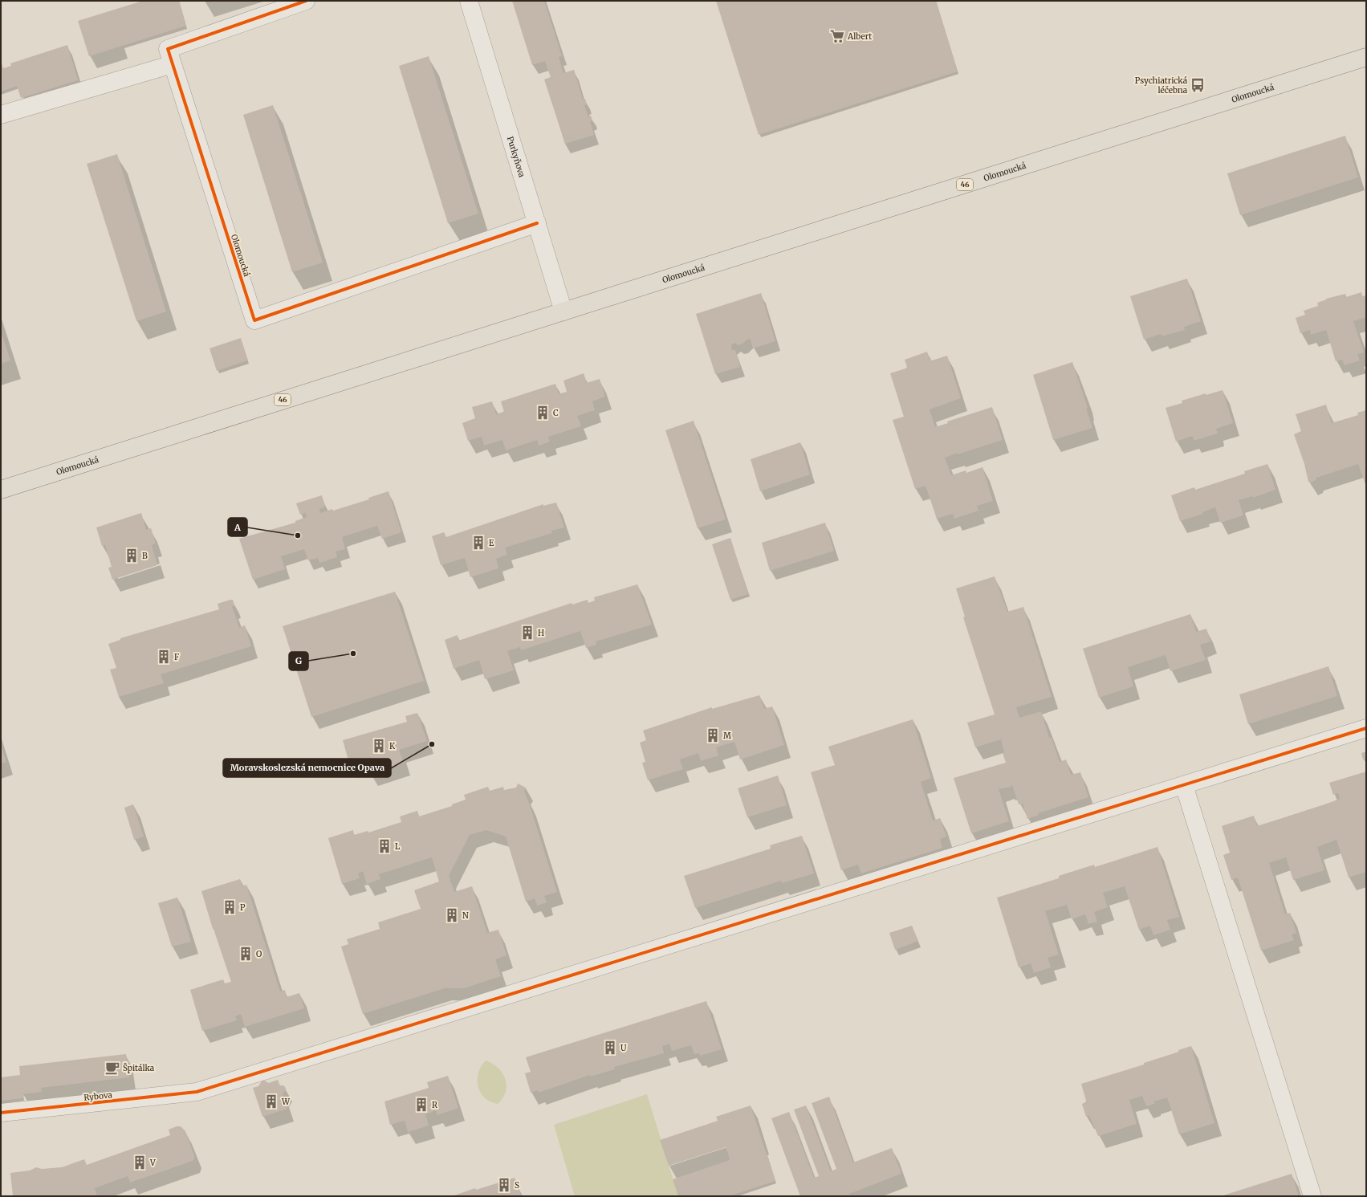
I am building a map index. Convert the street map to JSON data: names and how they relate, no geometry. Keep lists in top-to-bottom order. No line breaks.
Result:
{"streets":{"main road":["Olomoucká","46"],"street":["Purkyňova","Rybova"]},"crossings":[["Olomoucká","Purkyňova"]],"places":{"supermarket":["Albert"],"bus stop":["Psychiatrická léčebna"],"building":["C","E","B","H","F","M","K","L","P","N","O","U","W","R","V","S"],"other":["A","G","Moravskoslezská nemocnice Opava"],"cafe":["Špitálka"]}}
